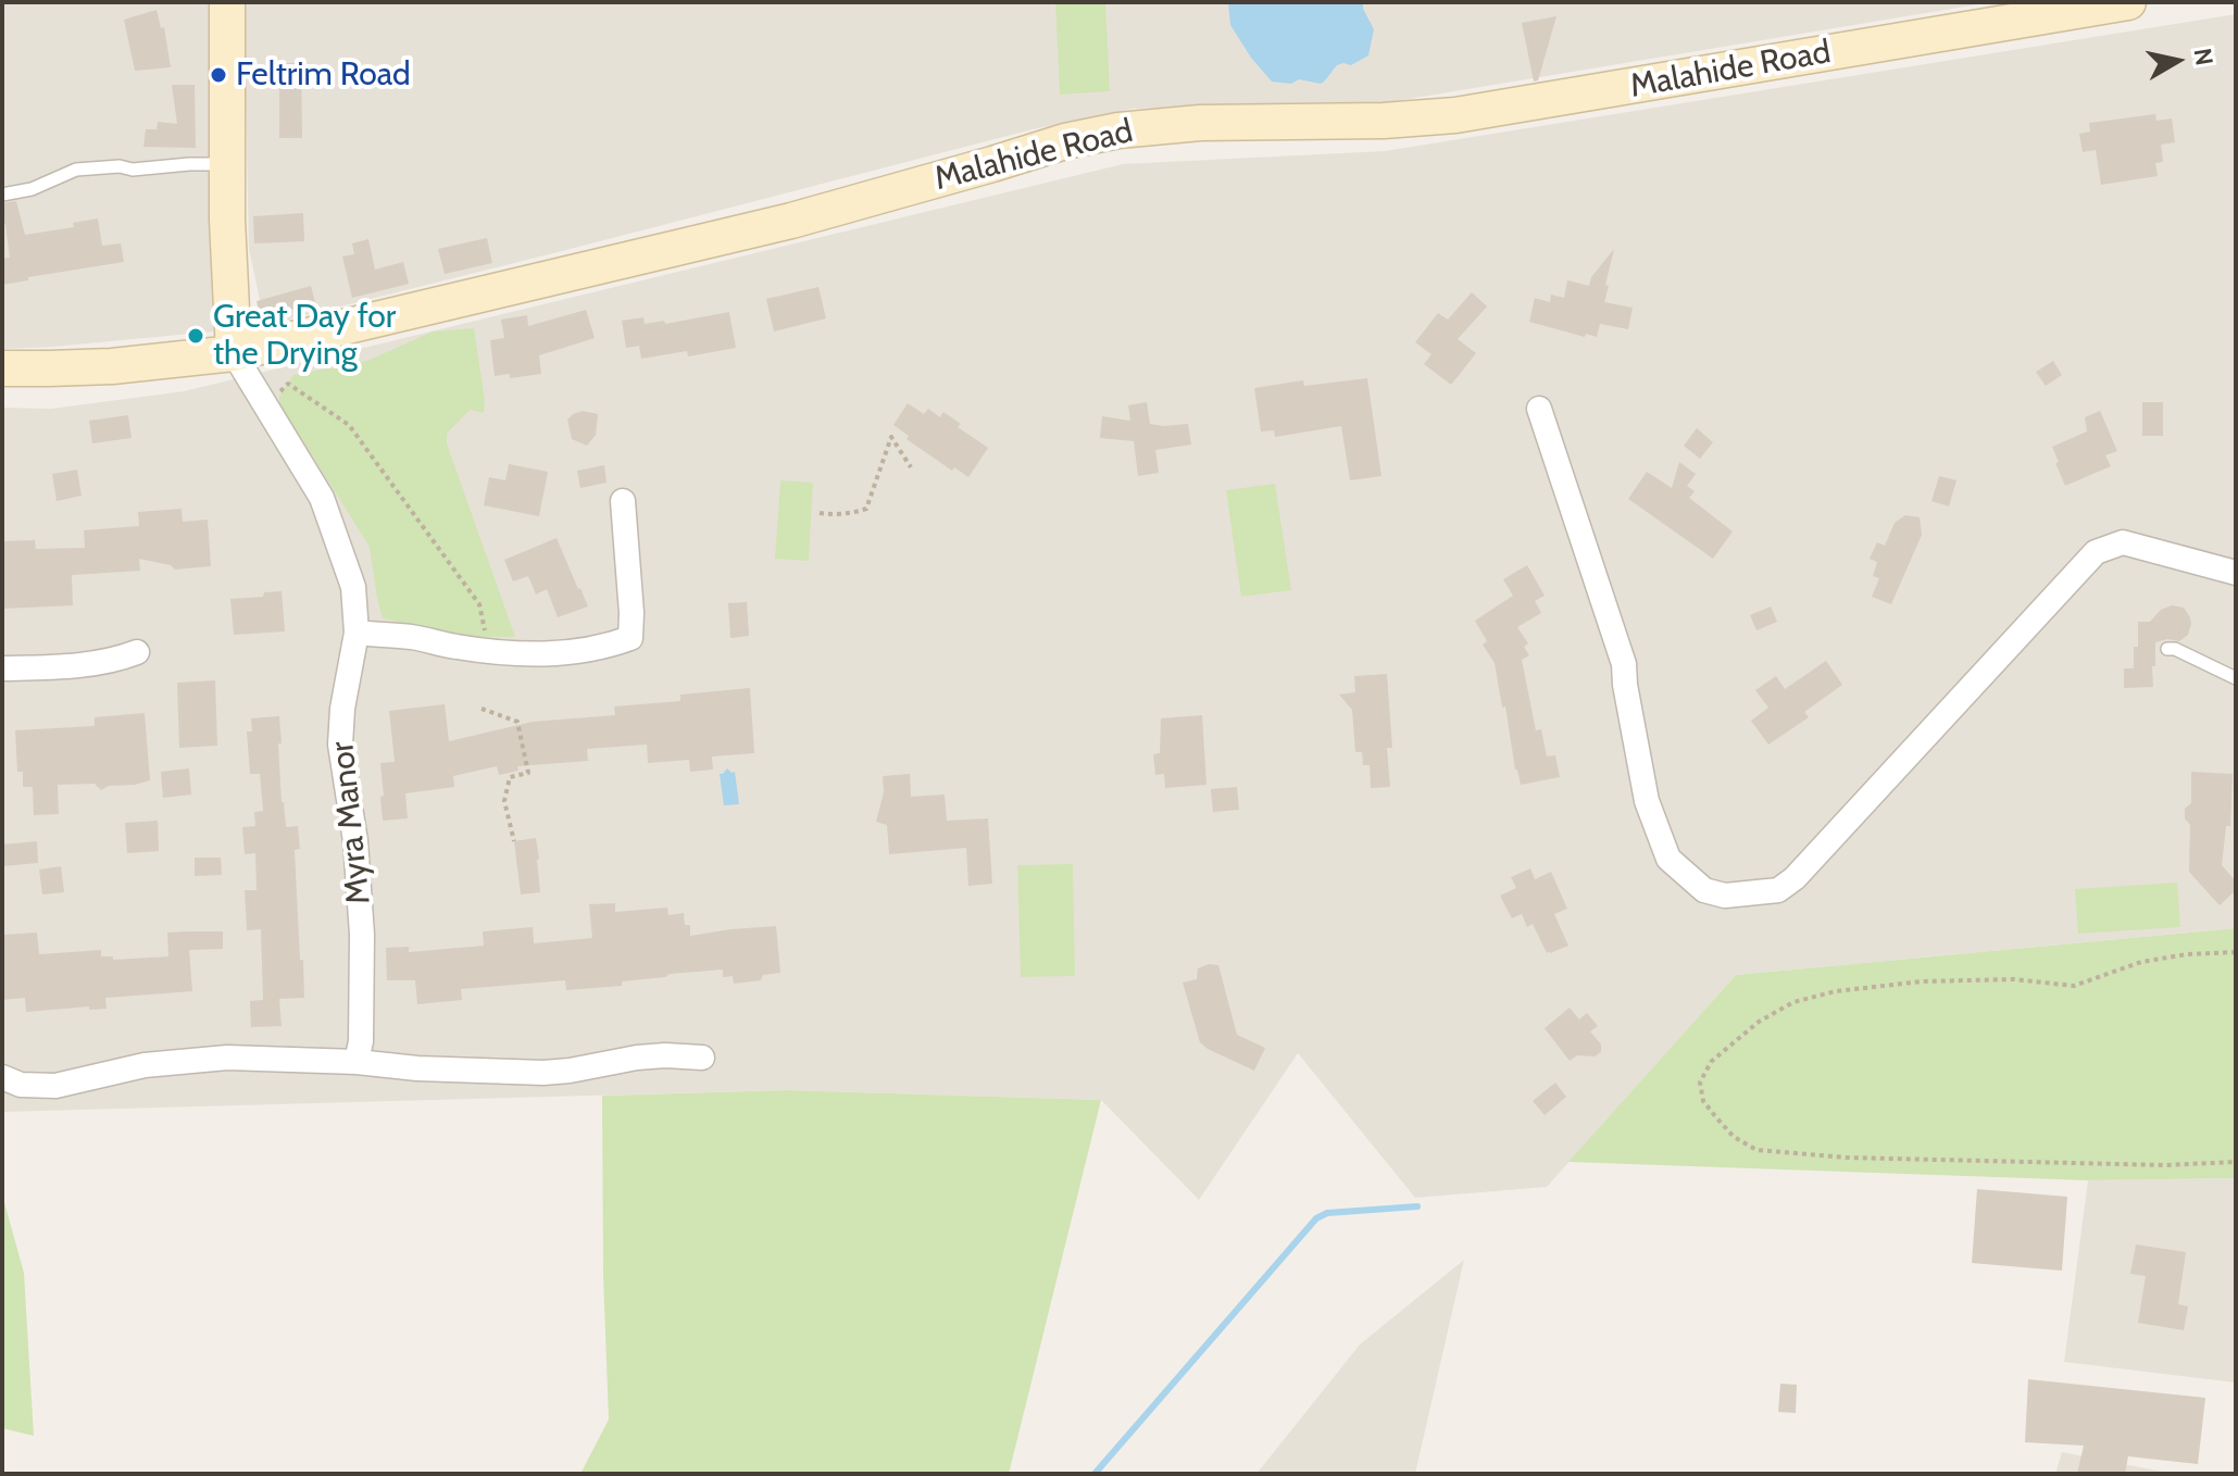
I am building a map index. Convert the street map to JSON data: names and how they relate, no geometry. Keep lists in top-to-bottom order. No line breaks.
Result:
{"streets":{"main road":["Malahide Road"],"street":["Myra Manor"]},"crossings":[["Malahide Road","Myra Manor"]],"places":["Feltrim Road","Great Day for the Drying"],"north":"right"}
